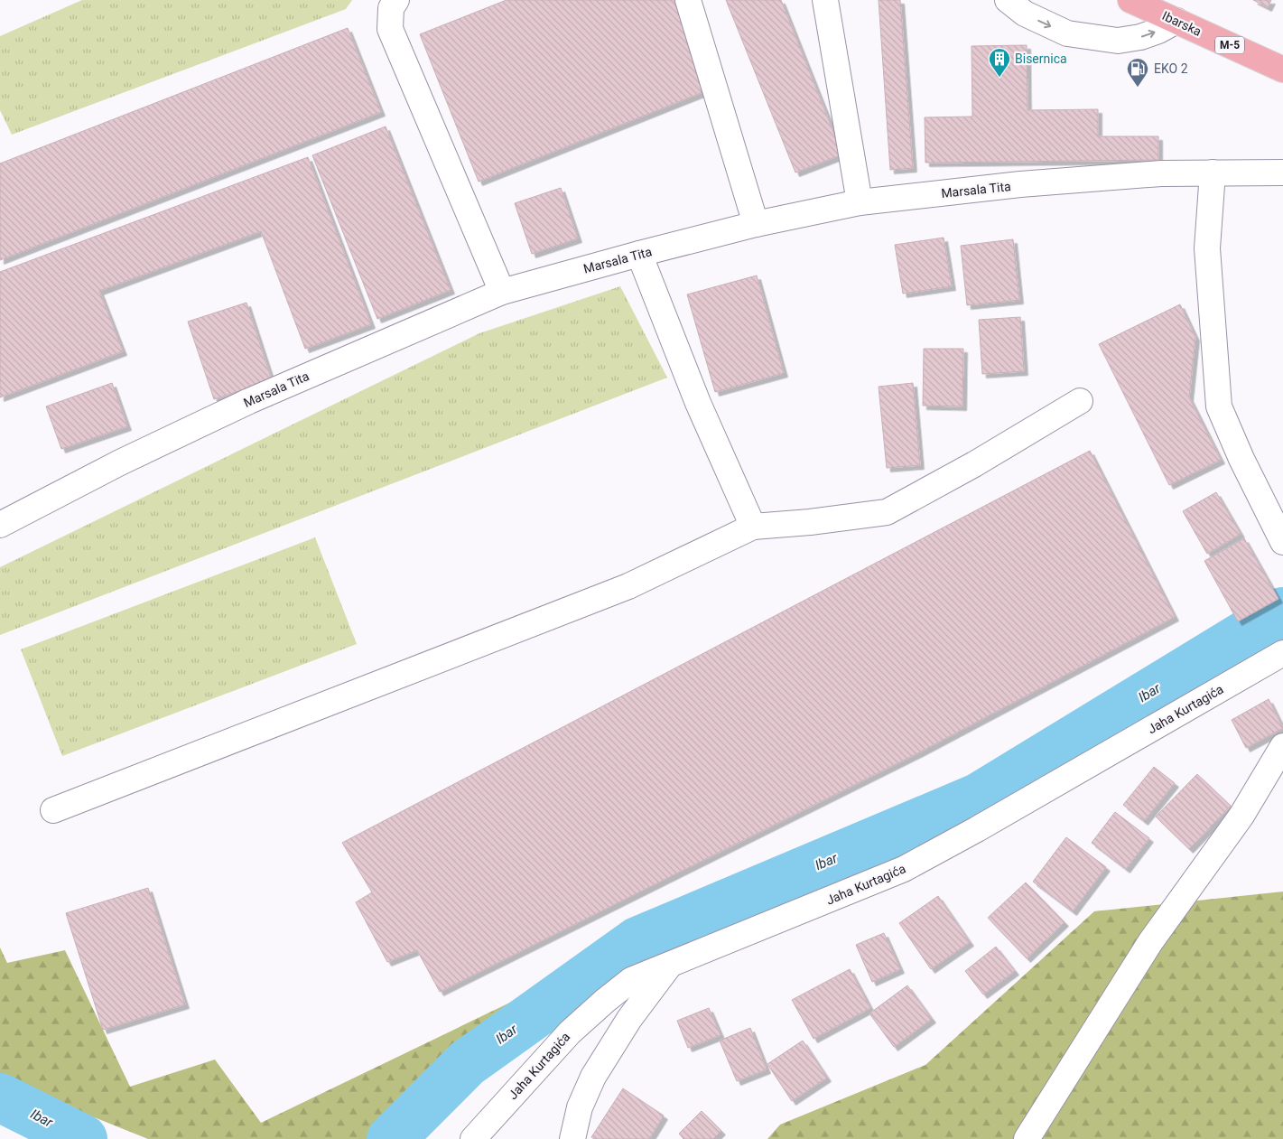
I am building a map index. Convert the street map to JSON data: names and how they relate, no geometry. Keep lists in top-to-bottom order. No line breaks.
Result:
{"streets":{"main road":["Ibarska","M-5"],"street":["Marsala Tita","Jaha Kurtagića"]},"water":["Ibar"],"places":{"building":["Bisernica"],"fuel station":["EKO 2"]}}
